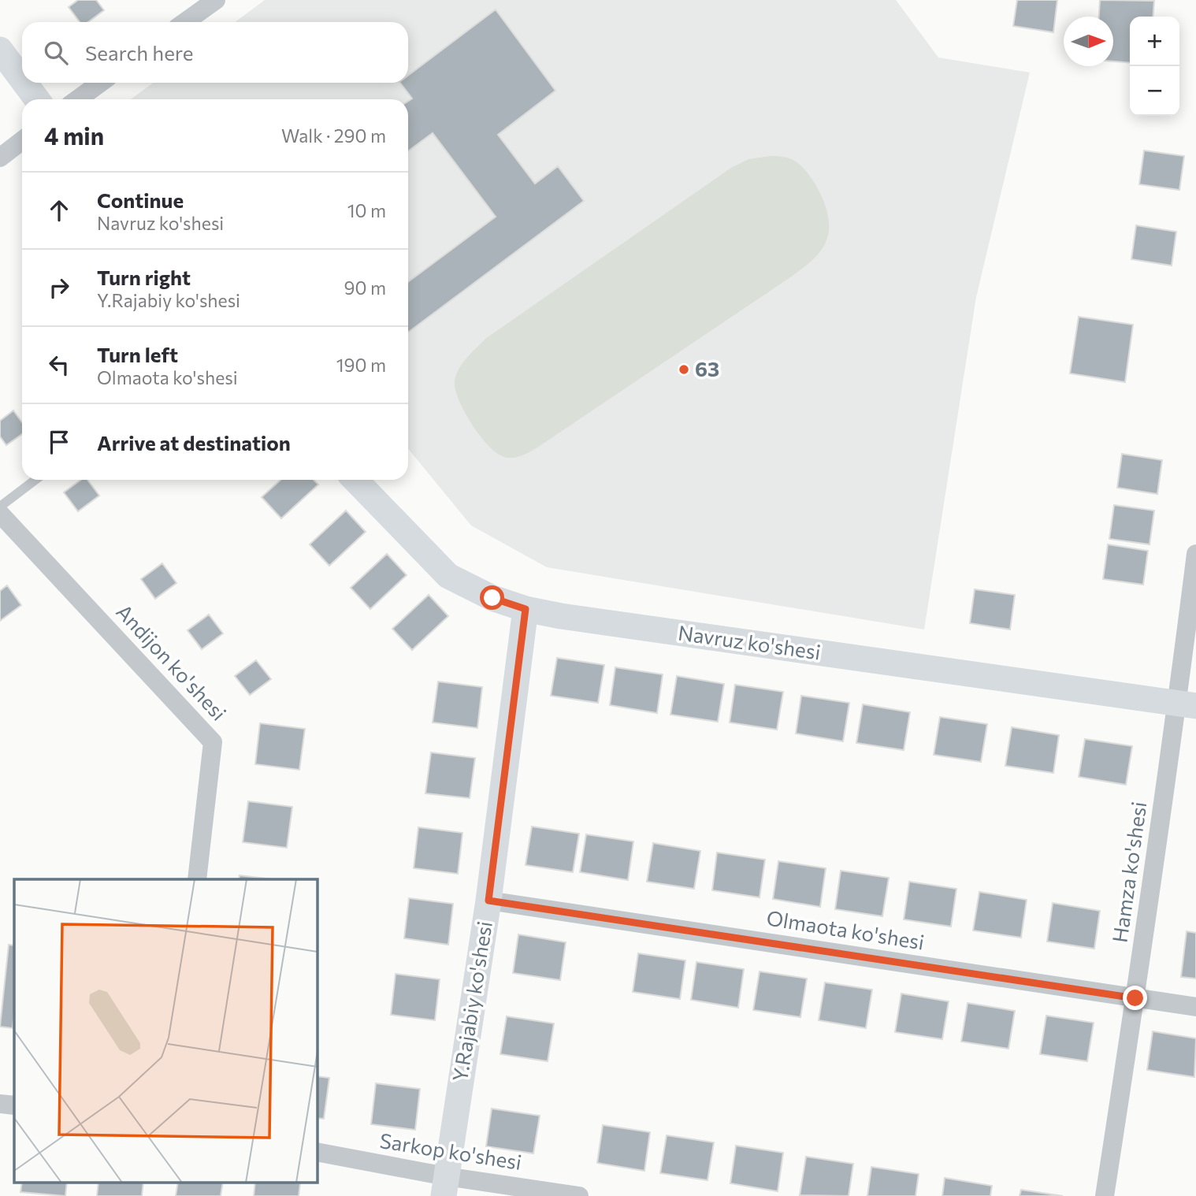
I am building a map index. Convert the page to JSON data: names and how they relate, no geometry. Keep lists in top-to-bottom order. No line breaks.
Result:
{"streets":{"street":["Navruz ko'shesi","Andijon ko'shesi","Hamza ko'shesi","Olmaota ko'shesi","Y.Rajabiy ko'shesi","Sarkop ko'shesi"]},"crossings":[["Navruz ko'shesi","Hamza ko'shesi"],["Navruz ko'shesi","Y.Rajabiy ko'shesi"],["Hamza ko'shesi","Olmaota ko'shesi"],["Olmaota ko'shesi","Y.Rajabiy ko'shesi"],["Y.Rajabiy ko'shesi","Sarkop ko'shesi"]],"places":["63"],"north":"right","page":{"map_buttons":["+","−"],"search":"Search here","heading":["4 min","Walk · 290 m"],"list":[["Continue","Navruz ko'shesi","10 m"],["Turn right","Y.Rajabiy ko'shesi","90 m"],["Turn left","Olmaota ko'shesi","190 m"],"Arrive at destination"]}}
